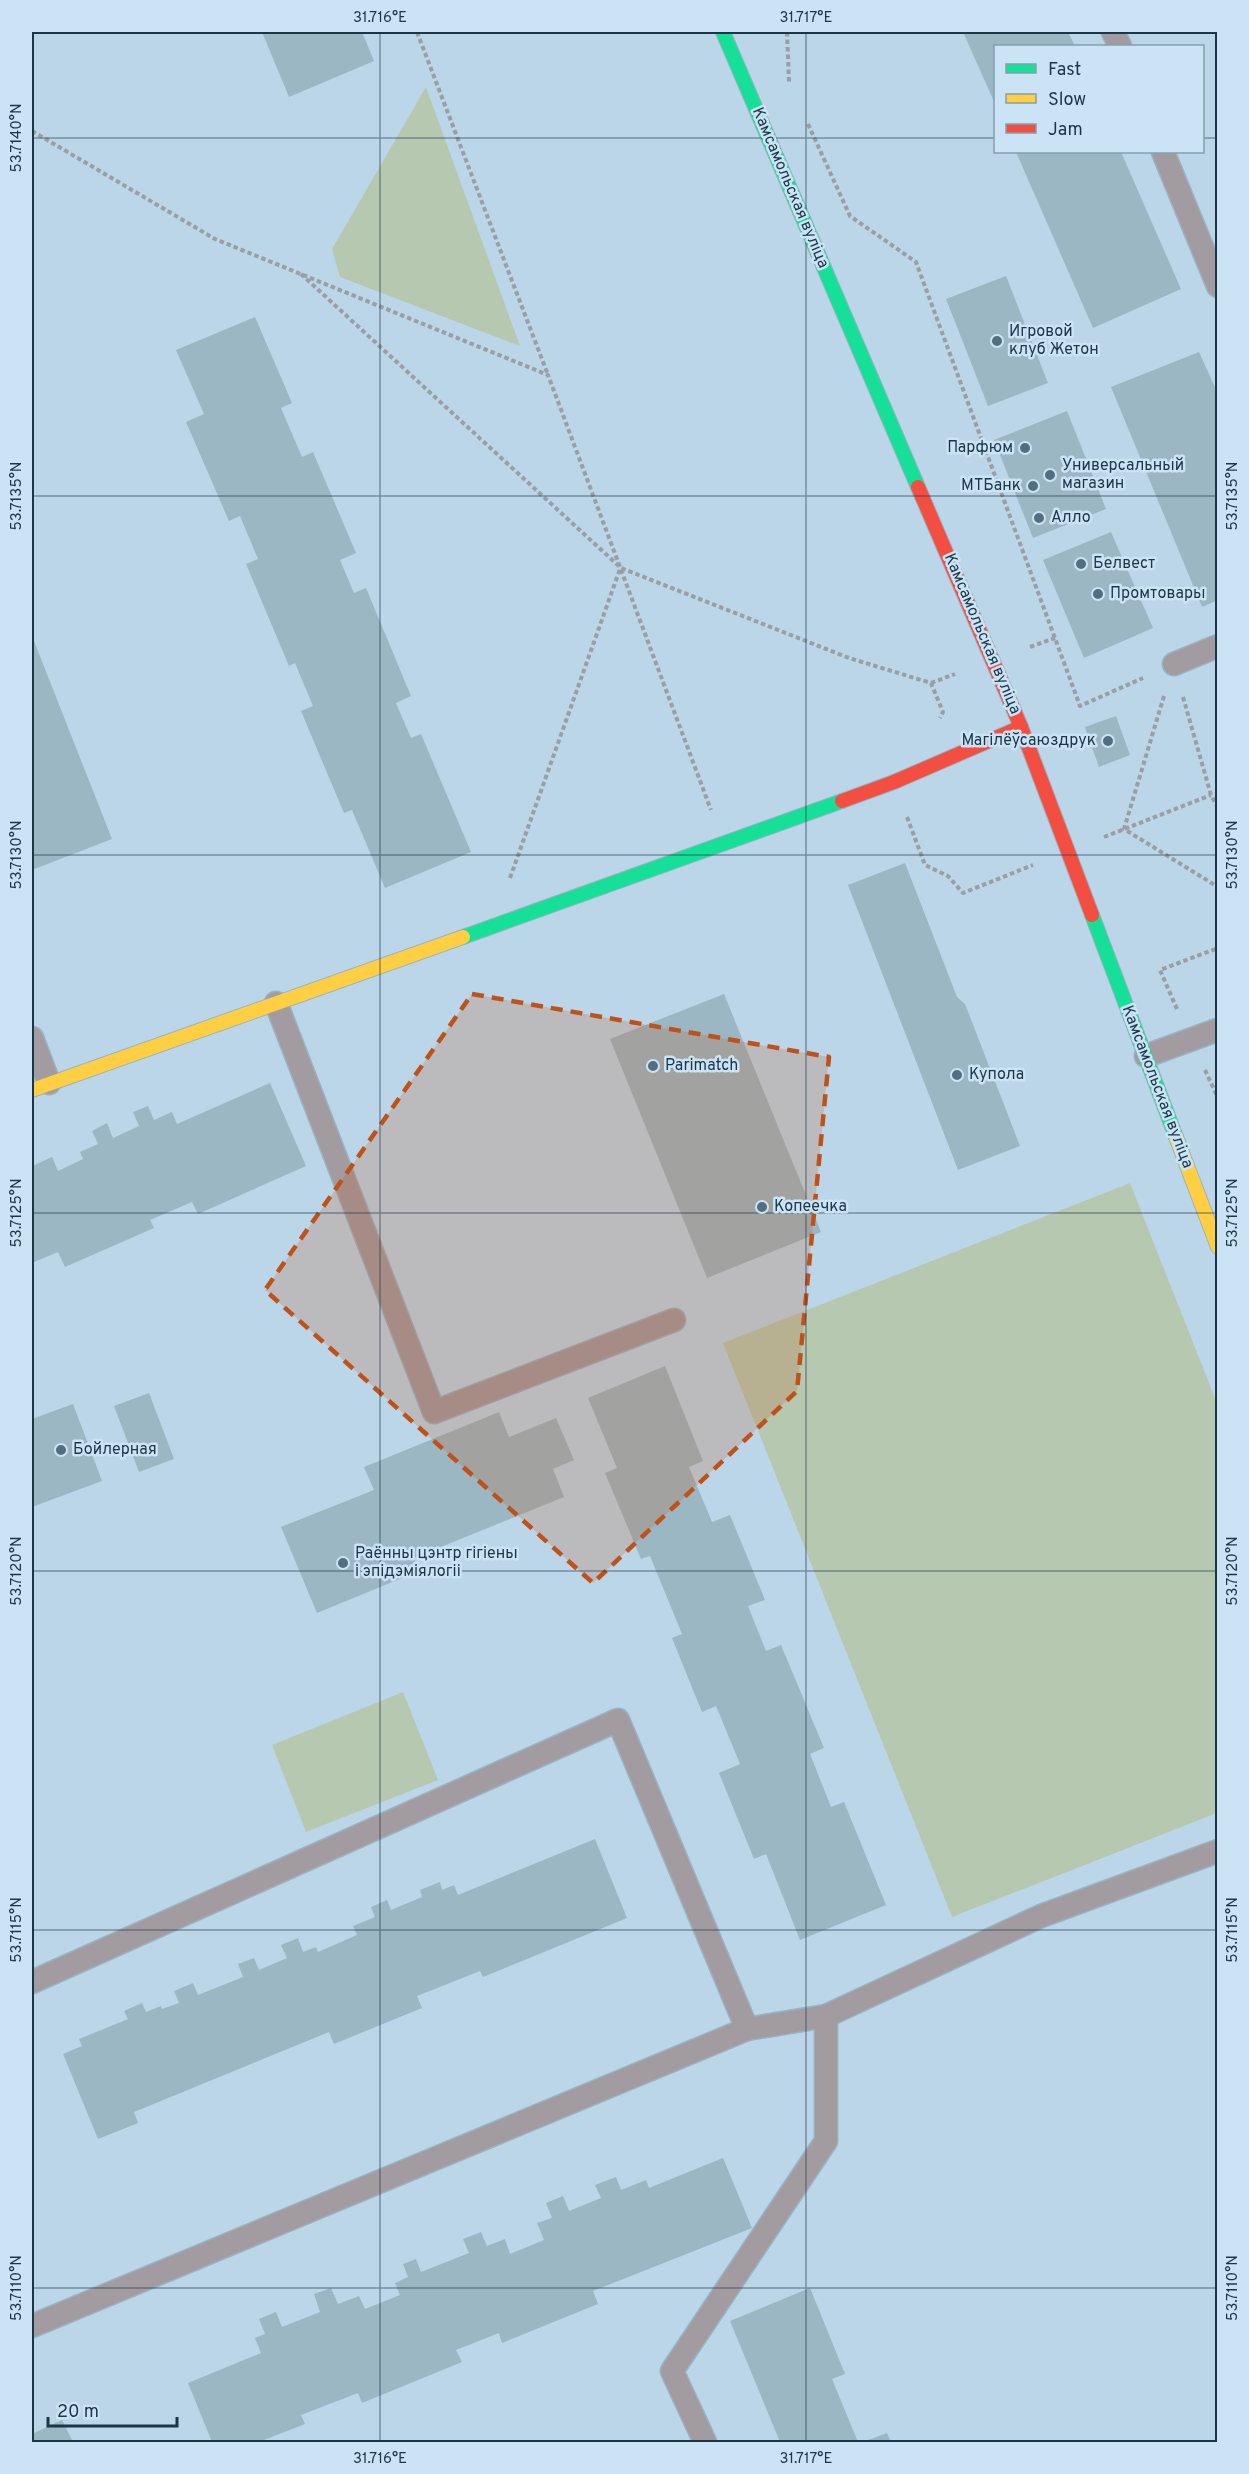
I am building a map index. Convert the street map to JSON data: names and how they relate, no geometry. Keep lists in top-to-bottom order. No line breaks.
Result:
{"streets":{"main road":["Камсамольская вуліца"]},"places":["Игровой клуб Жетон","Парфюм","Универсальный магазин","МТБанк","Алло","Белвест","Промтовары","Магілёўсаюздрук","Parimatch","Купола","Копеечка","Бойлерная","Раённы цэнтр гігіены і эпідэміялогіі"],"legend":["Fast","Slow","Jam"],"scale_bar":"20 m","coordinates":["31.716°E","31.717°E","53.7140°N","53.7135°N","53.7130°N","53.7125°N","53.7120°N","53.7115°N","53.7110°N"]}
